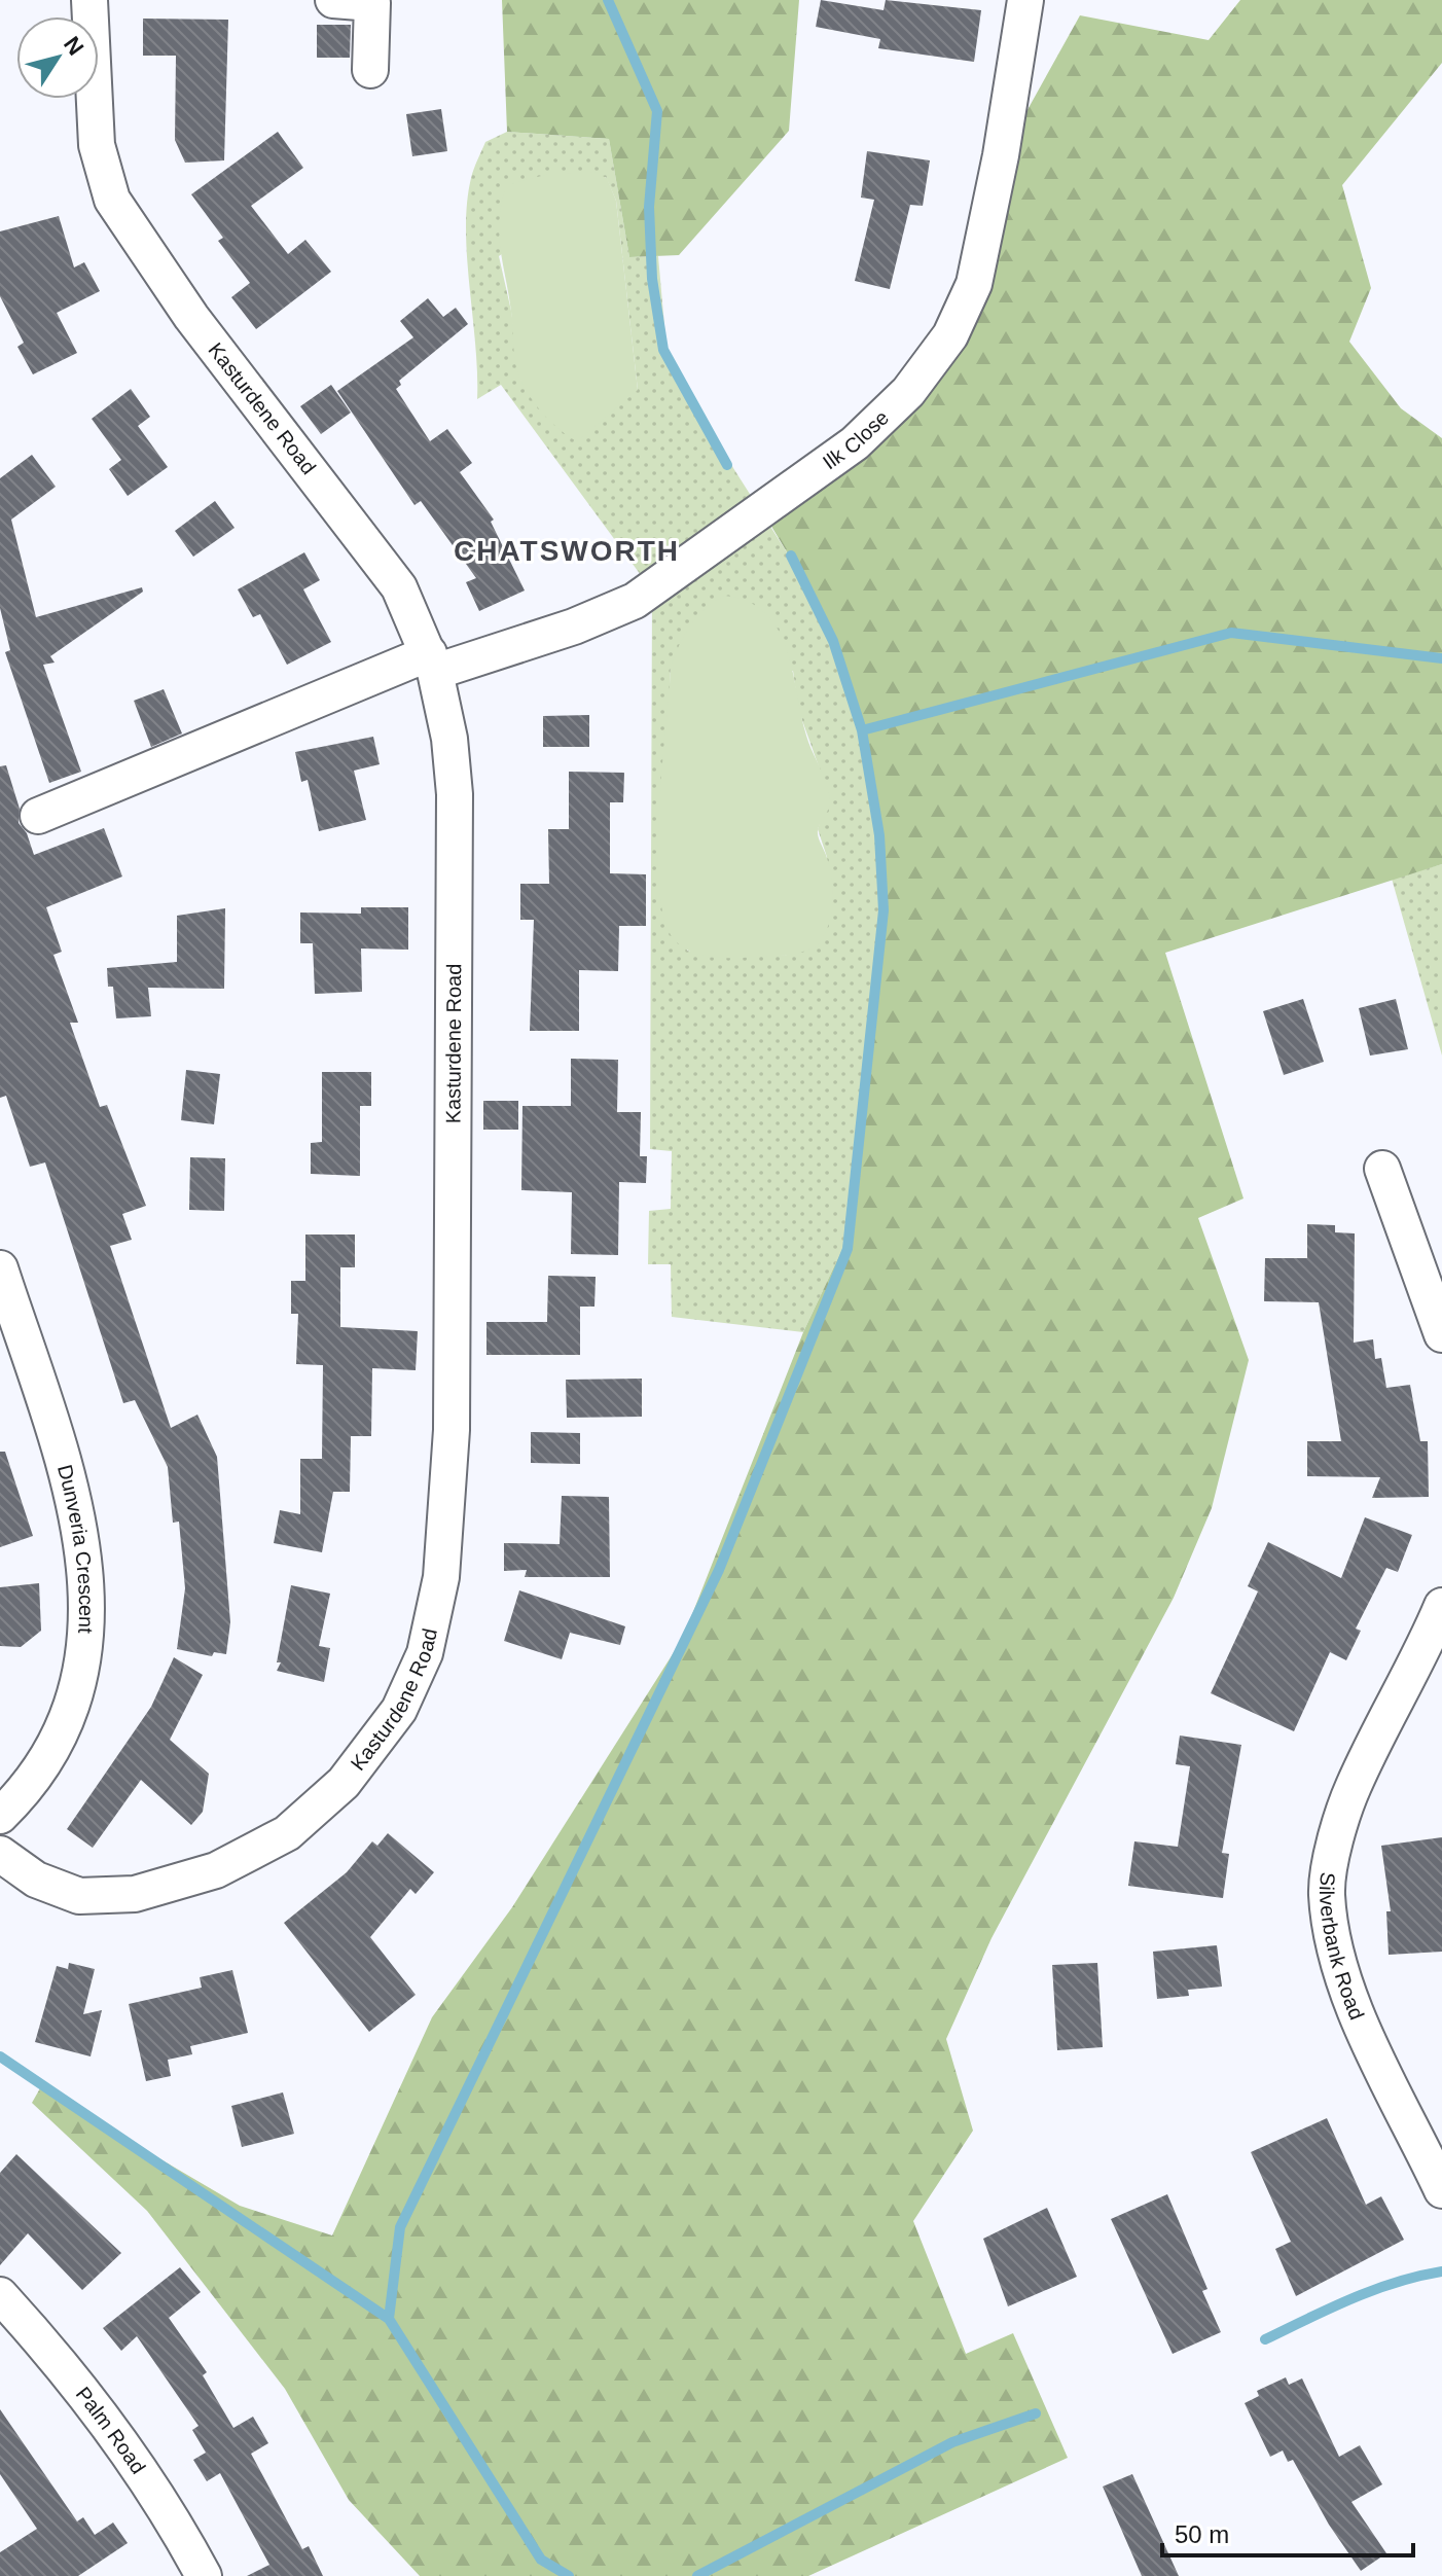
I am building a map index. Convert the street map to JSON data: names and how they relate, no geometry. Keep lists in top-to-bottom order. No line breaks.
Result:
{"streets":{"street":["Kasturdene Road","Ilk Close","Dunveria Crescent","Silverbank Road","Palm Road"]},"crossings":[["Kasturdene Road","Ilk Close"]],"districts":["CHATSWORTH"],"scale_bar":"50 m","north":"top right"}
